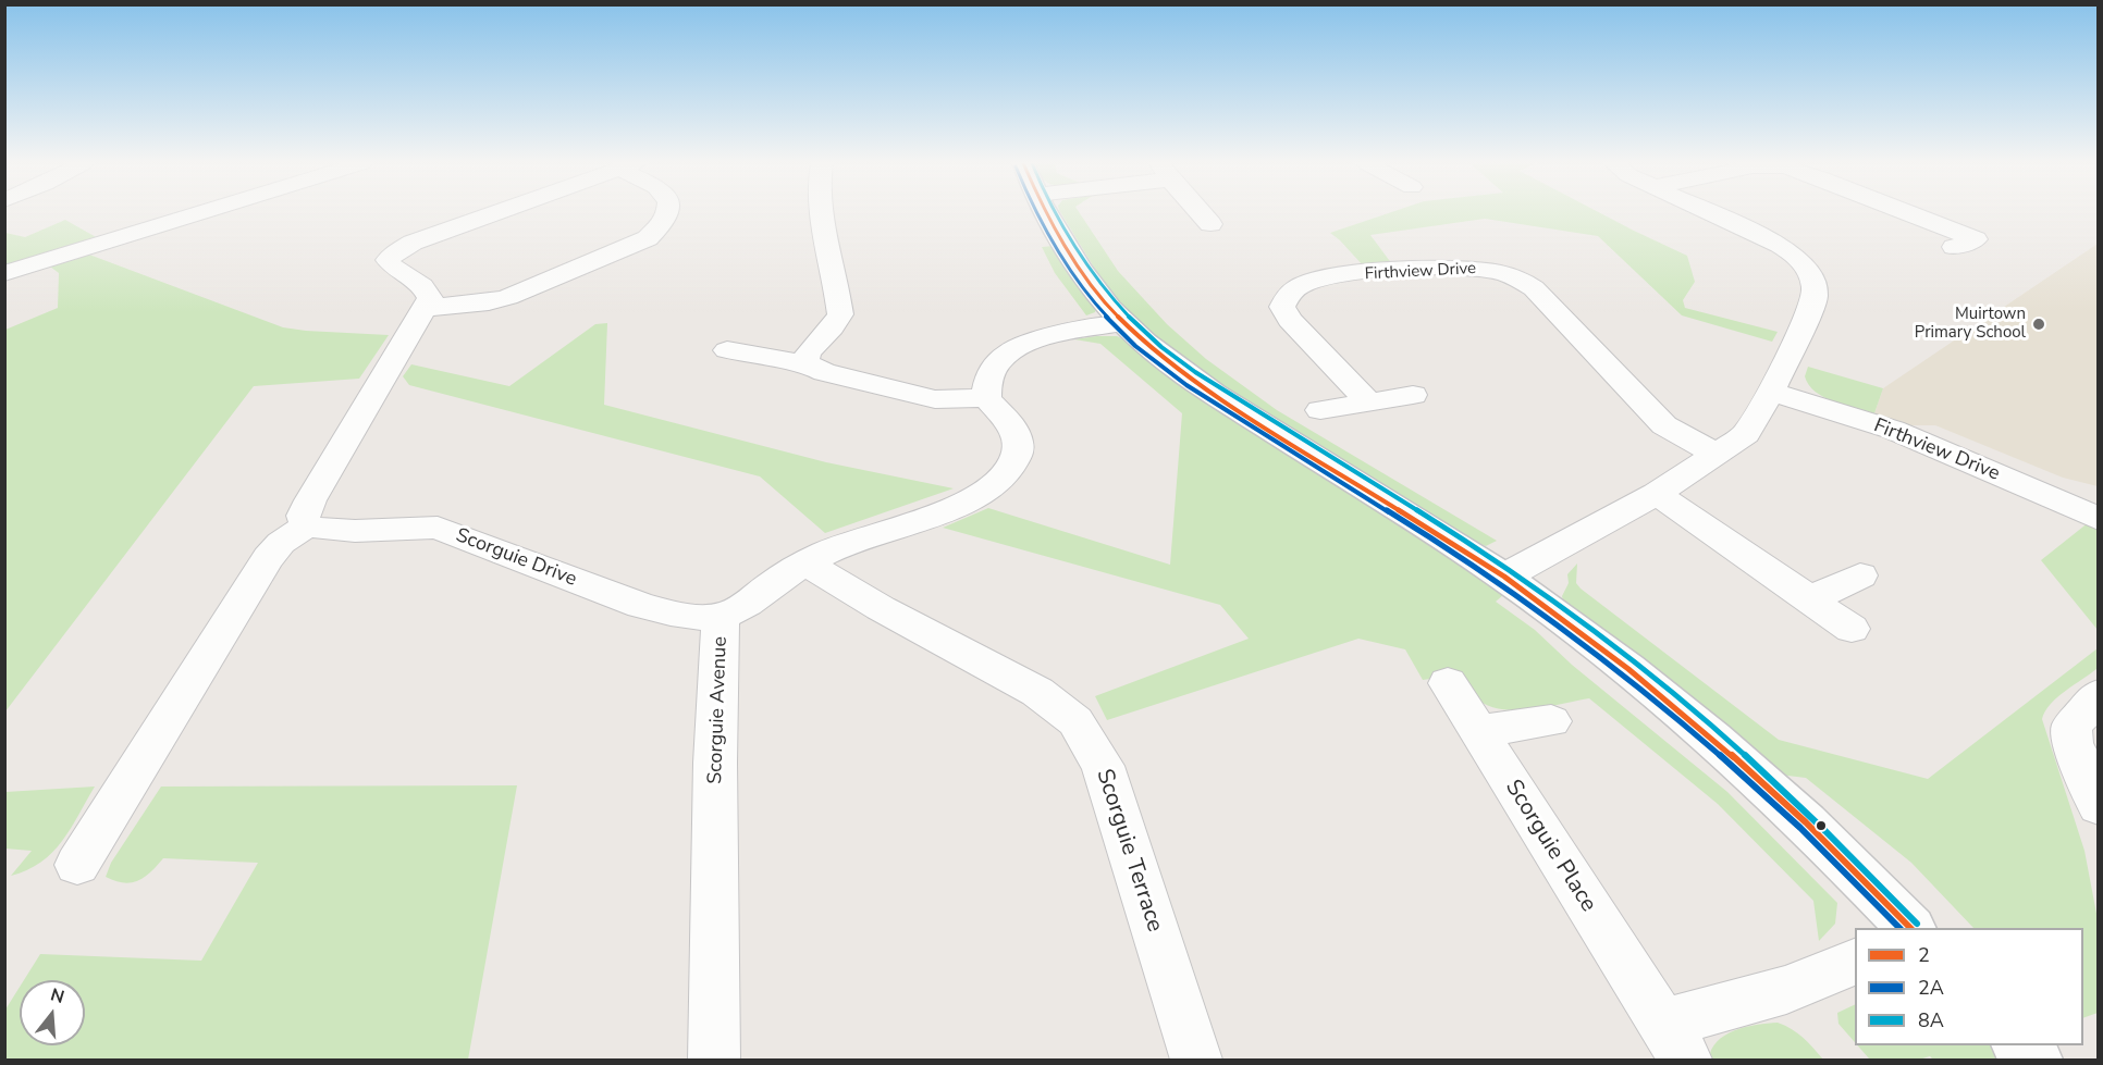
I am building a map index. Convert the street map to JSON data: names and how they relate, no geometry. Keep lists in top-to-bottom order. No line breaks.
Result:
{"streets":{"street":["Firthview Drive","Scorguie Drive","Scorguie Avenue","Scorguie Place","Scorguie Terrace"]},"crossings":[["Scorguie Drive","Scorguie Avenue"],["Scorguie Avenue","Scorguie Terrace"]],"places":["Muirtown Primary School"],"lines":["transit line 2","transit line 2A","transit line 8A"],"legend":["2","2A","8A"],"north":"top"}
